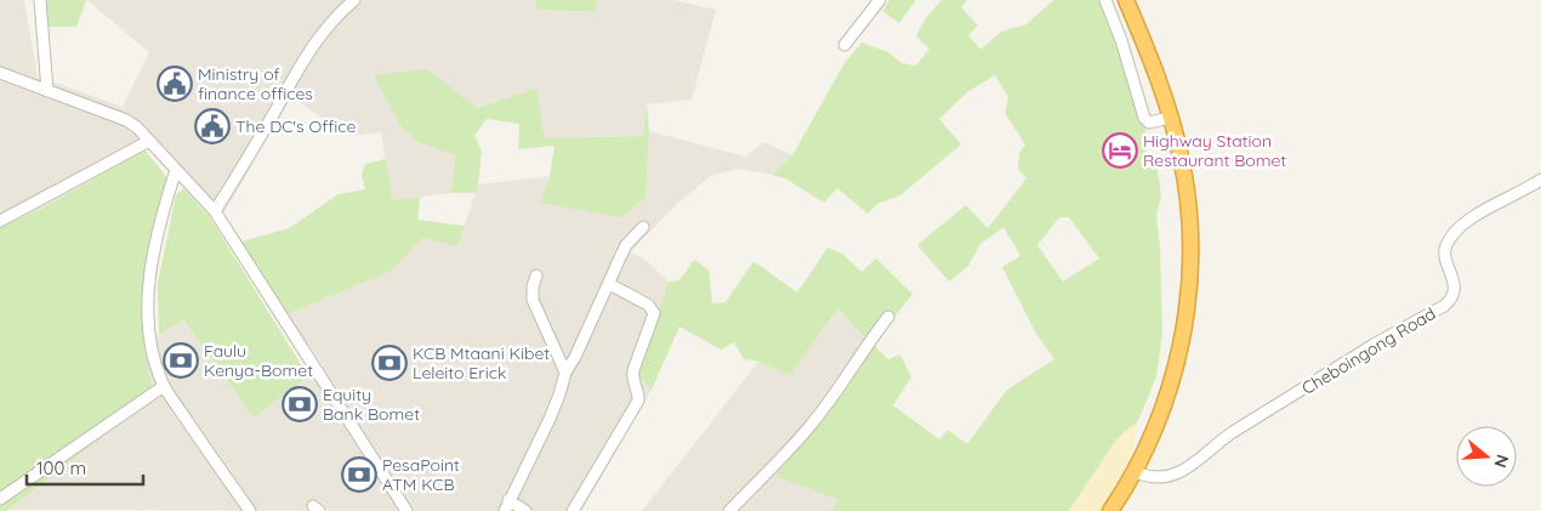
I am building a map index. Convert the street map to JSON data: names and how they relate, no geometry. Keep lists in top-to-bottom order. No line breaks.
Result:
{"streets":{"street":["Cheboingong Road"]},"places":{"public building":["Ministry of finance offices","The DC's Office"],"hotel":["Highway Station Restaurant Bomet"],"bank":["Faulu Kenya-Bomet","KCB Mtaani Kibet Leleito Erick","Equity Bank Bomet","PesaPoint ATM KCB"]},"scale_bar":"100 m","north":"right"}
